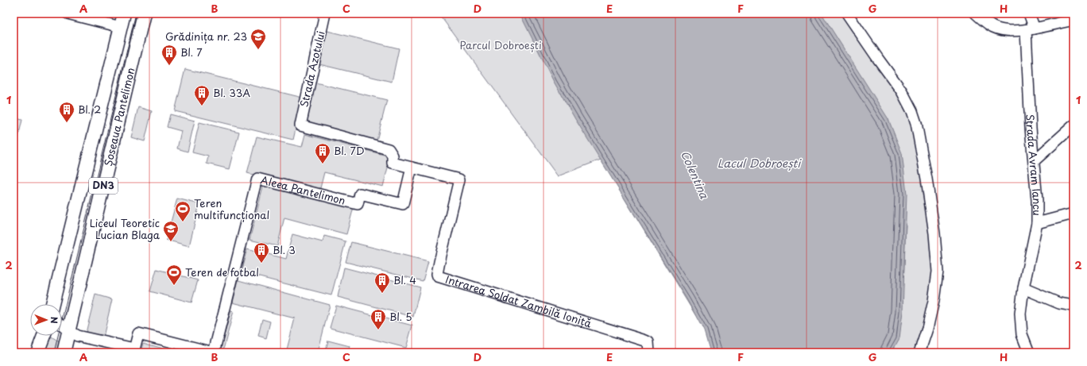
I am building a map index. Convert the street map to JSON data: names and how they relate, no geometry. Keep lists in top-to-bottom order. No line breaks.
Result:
{"streets":{"main road":["Șoseaua Pantelimon","DN3"],"street":["Strada Azotului","Strada Avram Iancu","Aleea Pantelimon","Intrarea Soldat Zambilă Ioniță"]},"crossings":[["Strada Azotului","Aleea Pantelimon"],["Strada Azotului","Intrarea Soldat Zambilă Ioniță"],["Șoseaua Pantelimon","Aleea Pantelimon"],["Aleea Pantelimon","Intrarea Soldat Zambilă Ioniță"]],"water":["Lacul Dobroești","Colentina"],"parks":["Parcul Dobroești"],"places":{"school or university":["Grădinița nr. 23","Liceul Teoretic Lucian Blaga"],"building":["Bl. 7","Bl. 33A","Bl. 2","Bl. 7D","Bl. 3","Bl. 4","Bl. 5"],"sports":["Teren multifuncțional","Teren de fotbal"]},"north":"right","grid":{"columns":["A","B","C","D","E","F","G","H"],"rows":["1","2"]}}
